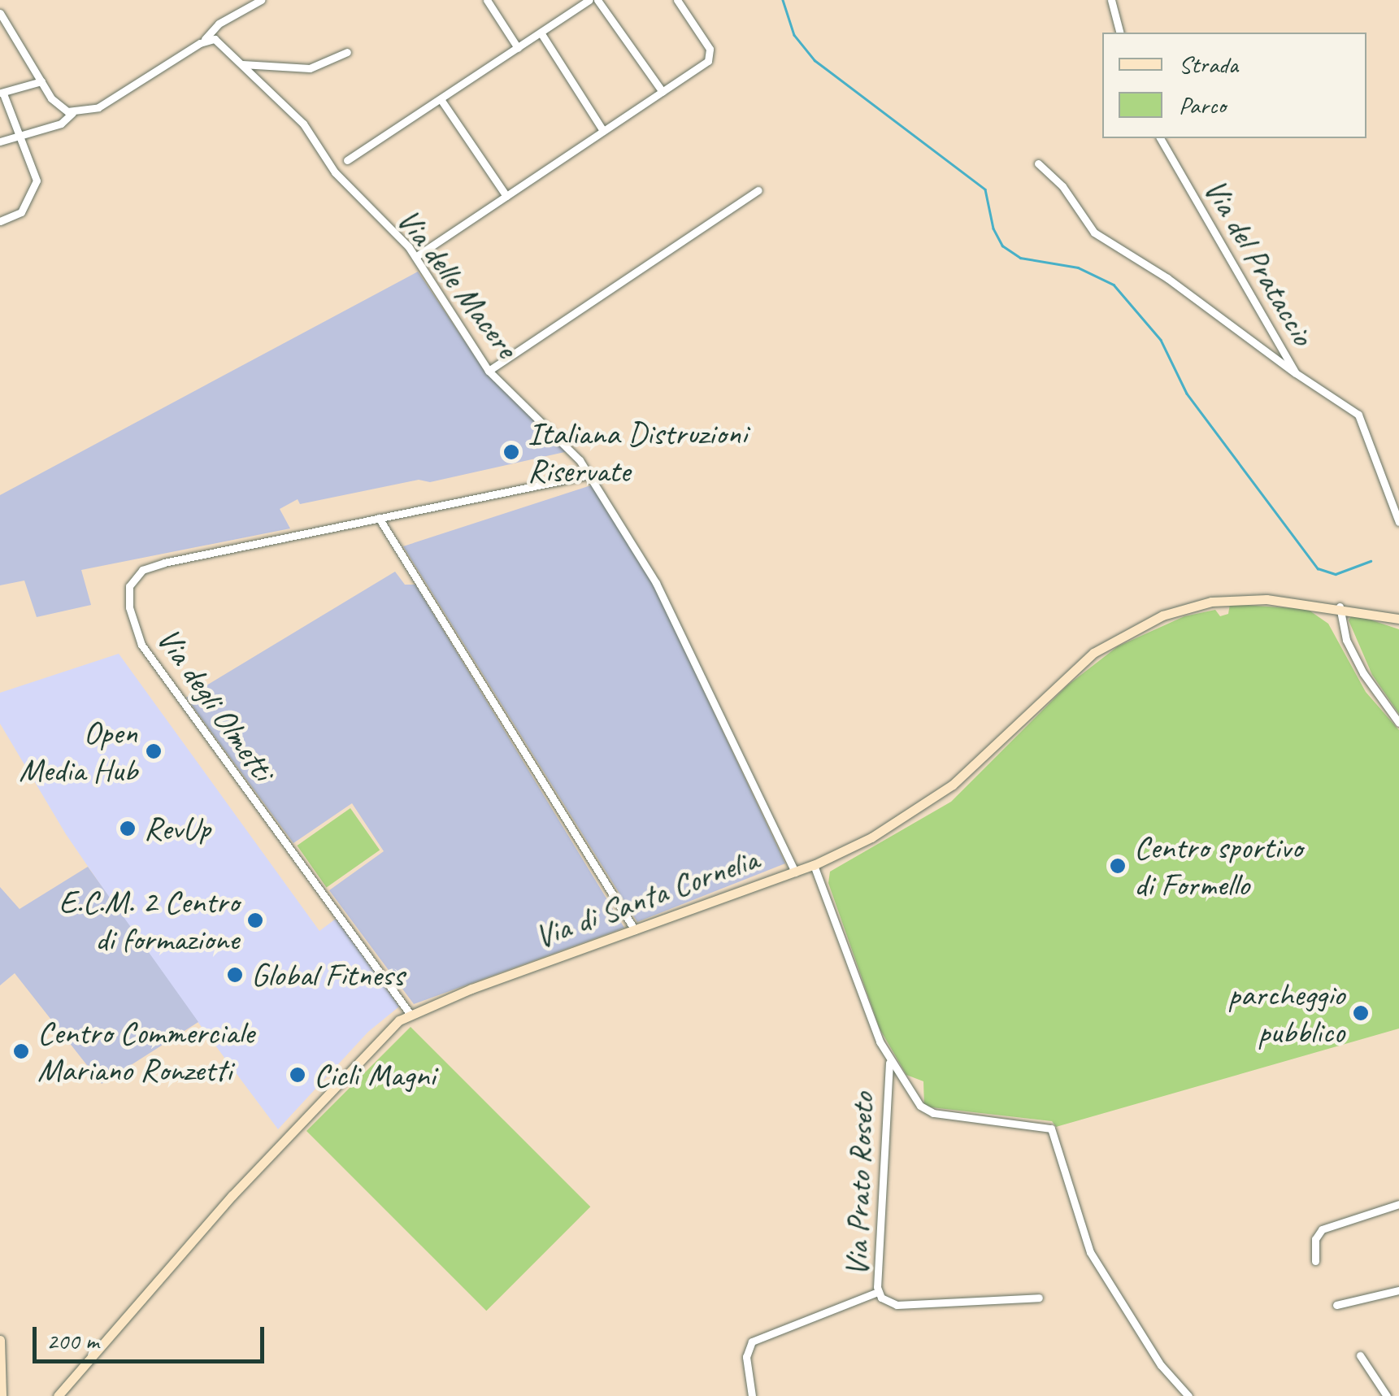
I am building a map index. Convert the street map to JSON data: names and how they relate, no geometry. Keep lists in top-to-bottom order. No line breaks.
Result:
{"streets":{"street":["Via del Prataccio","Via delle Macere","Via degli Olmetti","Via di Santa Cornelia","Via Prato Roseto"]},"crossings":[["Via delle Macere","Via degli Olmetti"],["Via delle Macere","Via di Santa Cornelia"],["Via degli Olmetti","Via di Santa Cornelia"],["Via di Santa Cornelia","Via Prato Roseto"]],"places":["Italiana Distruzioni Riservate","Open Media Hub","RevUp","Centro sportivo di Formello","E.C.M. 2 Centro di formazione","Global Fitness","parcheggio pubblico","Centro Commerciale Mariano Ronzetti","Cicli Magni"],"legend":["Strada","Parco"],"scale_bar":"200 m"}
